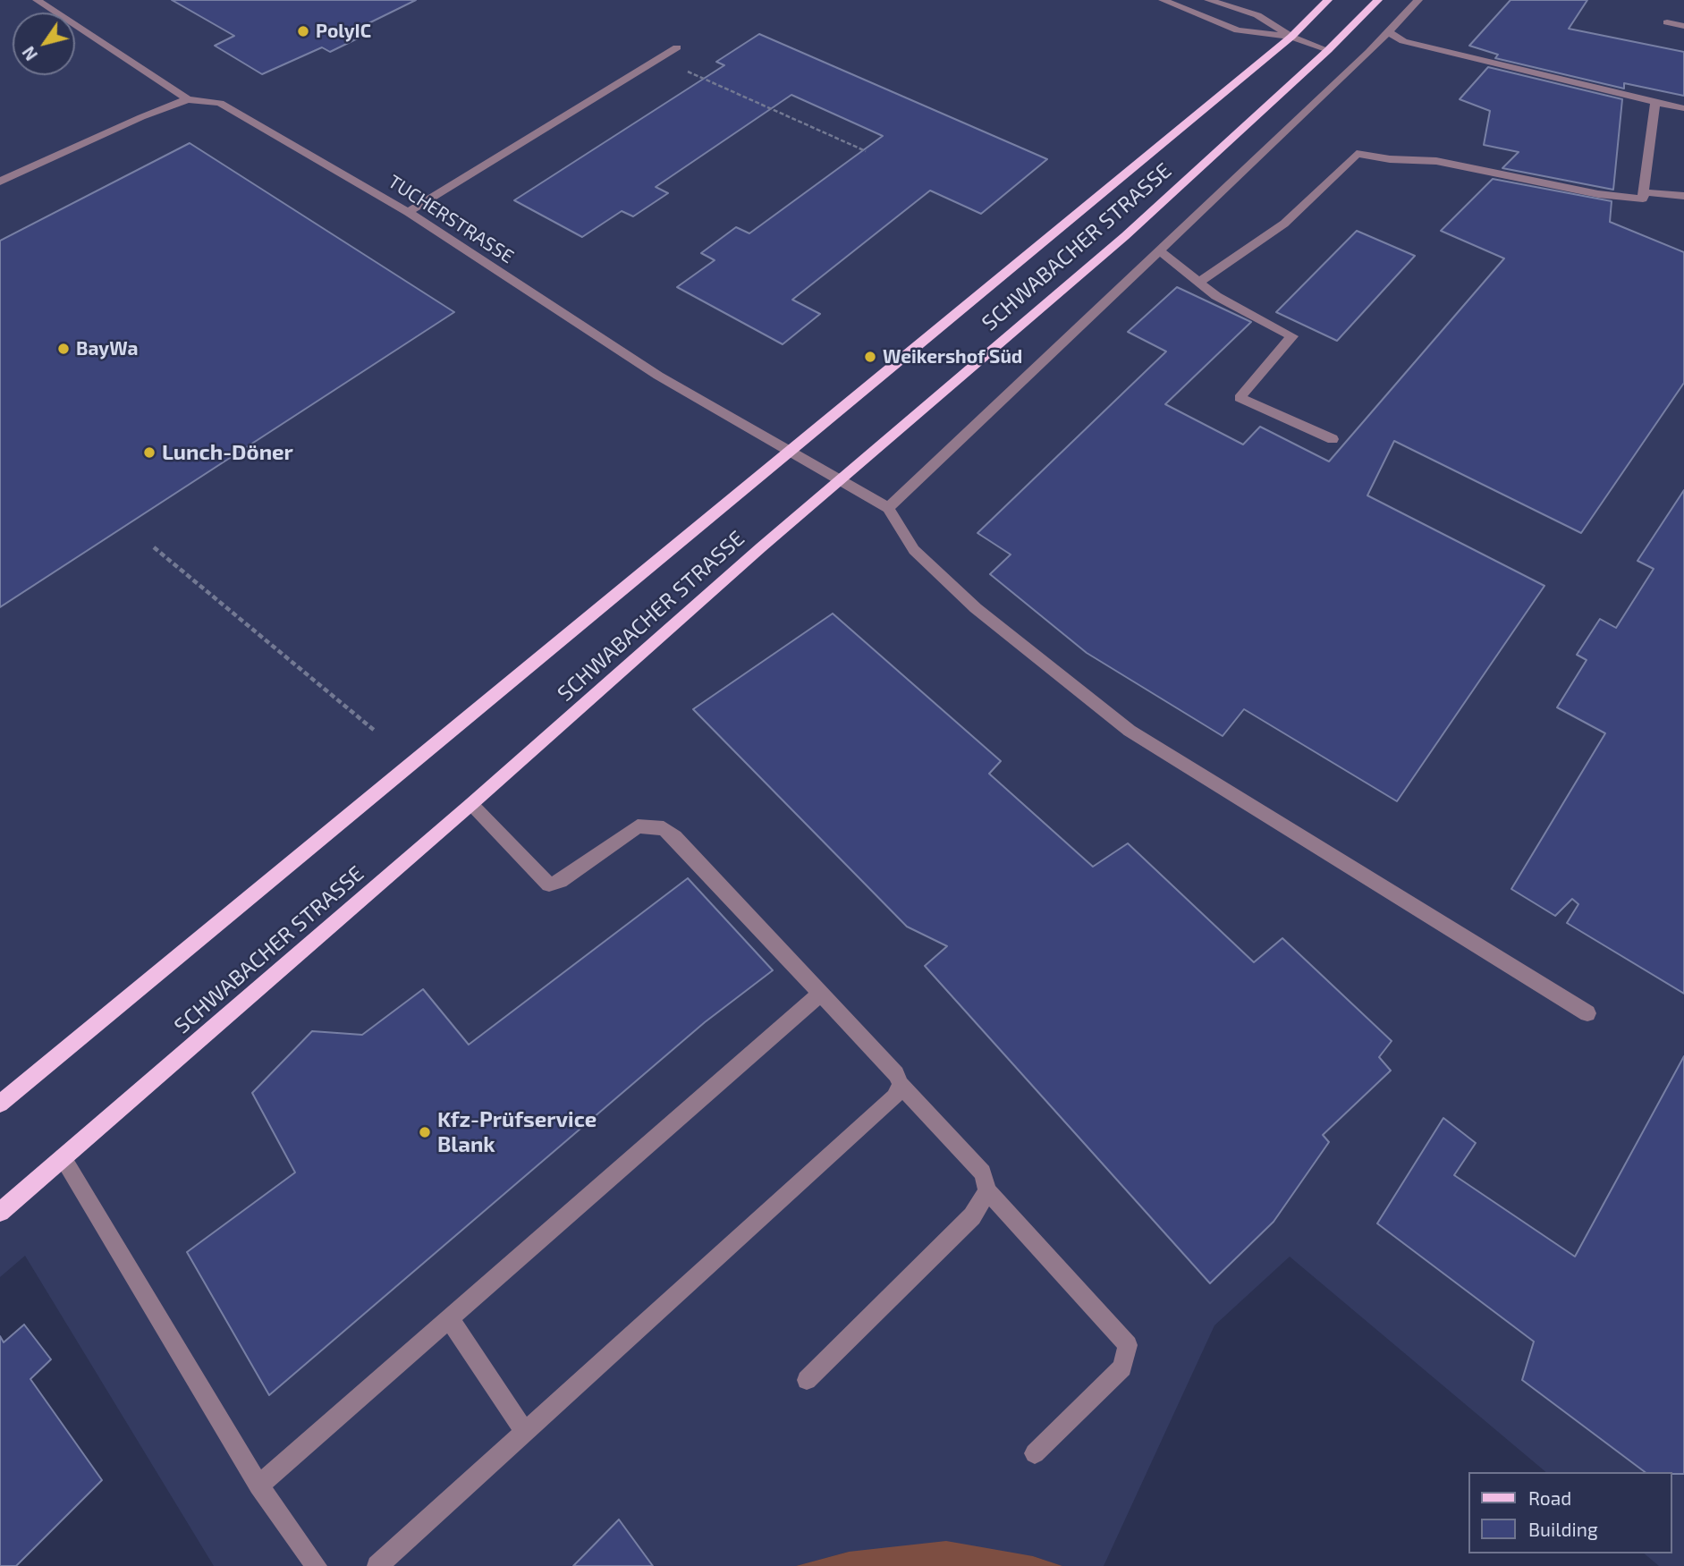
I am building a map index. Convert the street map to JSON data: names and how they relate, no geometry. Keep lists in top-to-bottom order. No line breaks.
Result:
{"streets":{"main road":["SCHWABACHER STRASSE"],"street":["TUCHERSTRASSE"]},"crossings":[["TUCHERSTRASSE","SCHWABACHER STRASSE"]],"places":["PolyIC","BayWa","Weikershof Süd","Lunch-Döner","Kfz-Prüfservice Blank"],"legend":["Road","Building"],"north":"bottom left"}
